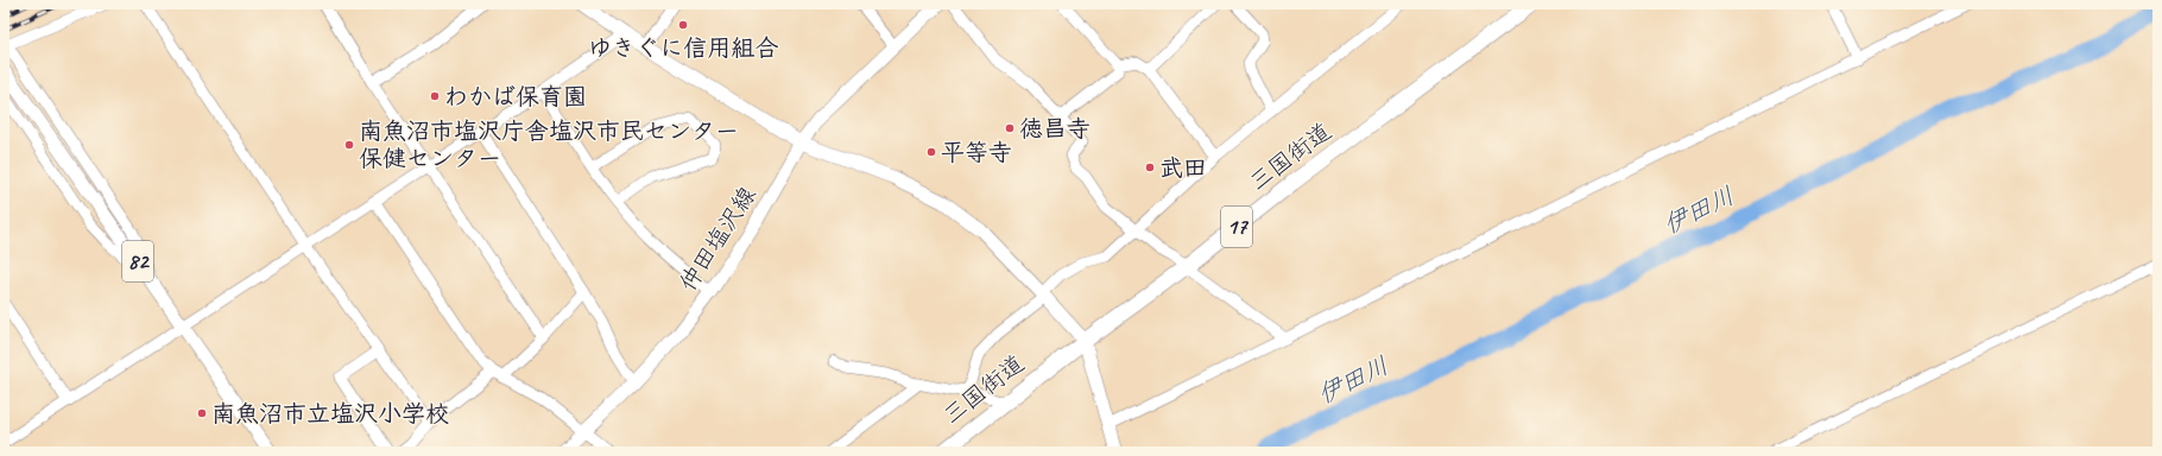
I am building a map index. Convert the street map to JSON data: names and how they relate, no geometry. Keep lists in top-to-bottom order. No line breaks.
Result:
{"streets":{"highway":["三国街道","17"],"main road":["仲田塩沢線","82"]},"water":["伊田川"],"places":["ゆきぐに信用組合","わかば保育園","徳昌寺","南魚沼市塩沢庁舎塩沢市民センター 保健センター","平等寺","武田","南魚沼市立塩沢小学校"]}
